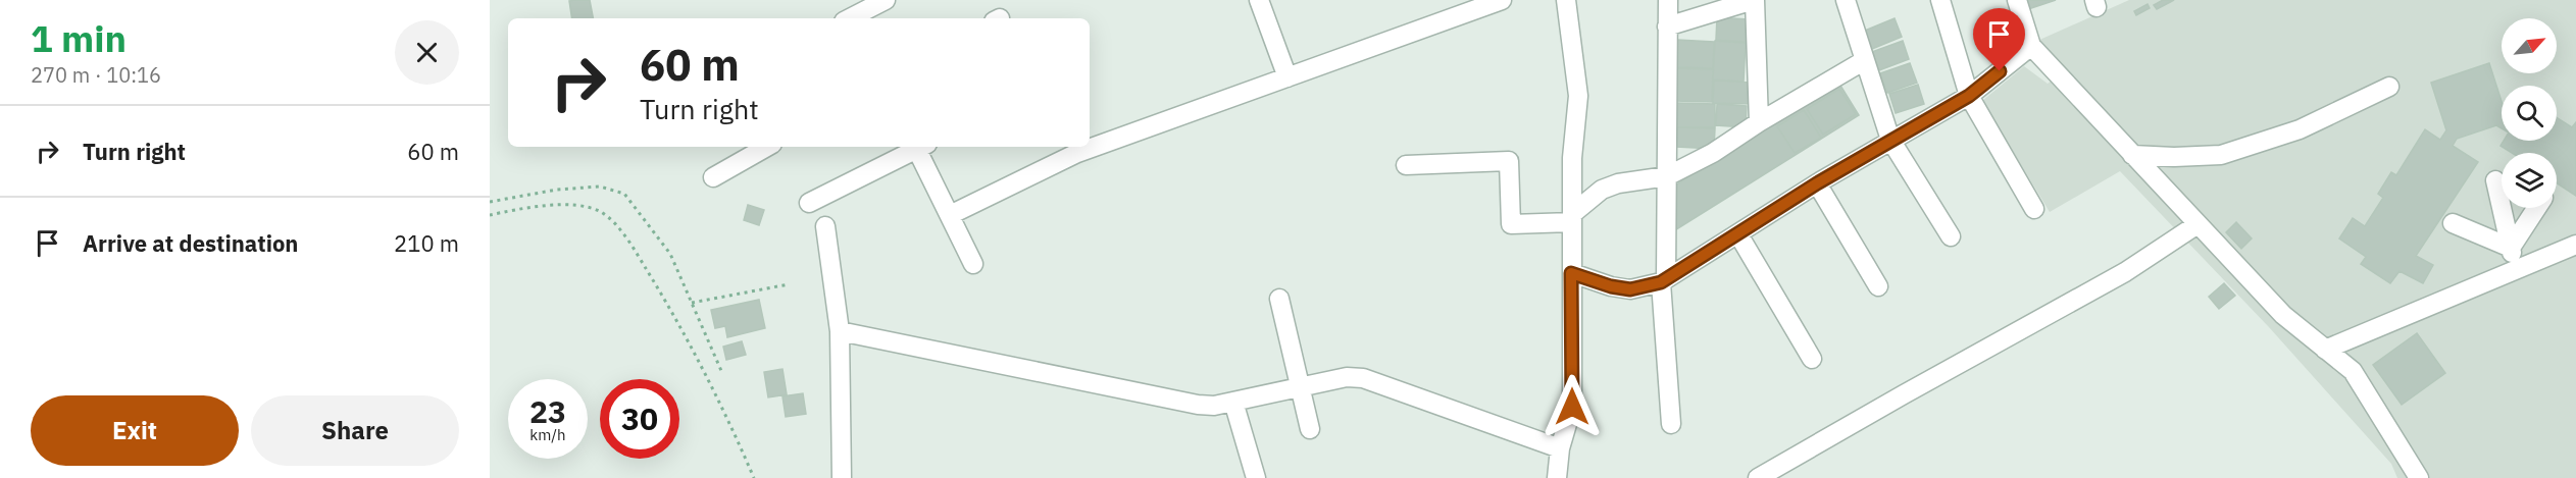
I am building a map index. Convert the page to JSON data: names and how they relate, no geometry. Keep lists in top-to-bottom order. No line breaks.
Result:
{"north":"top right","page":{"heading":["1 min","270 m · 10:16"],"turn":["60 m","Turn right"],"list":[{"name":"Turn right","value":"60 m"},{"name":"Arrive at destination","value":"210 m"}],"speed":"23 km/h","limit":"30","buttons":["Exit","Share"]}}
